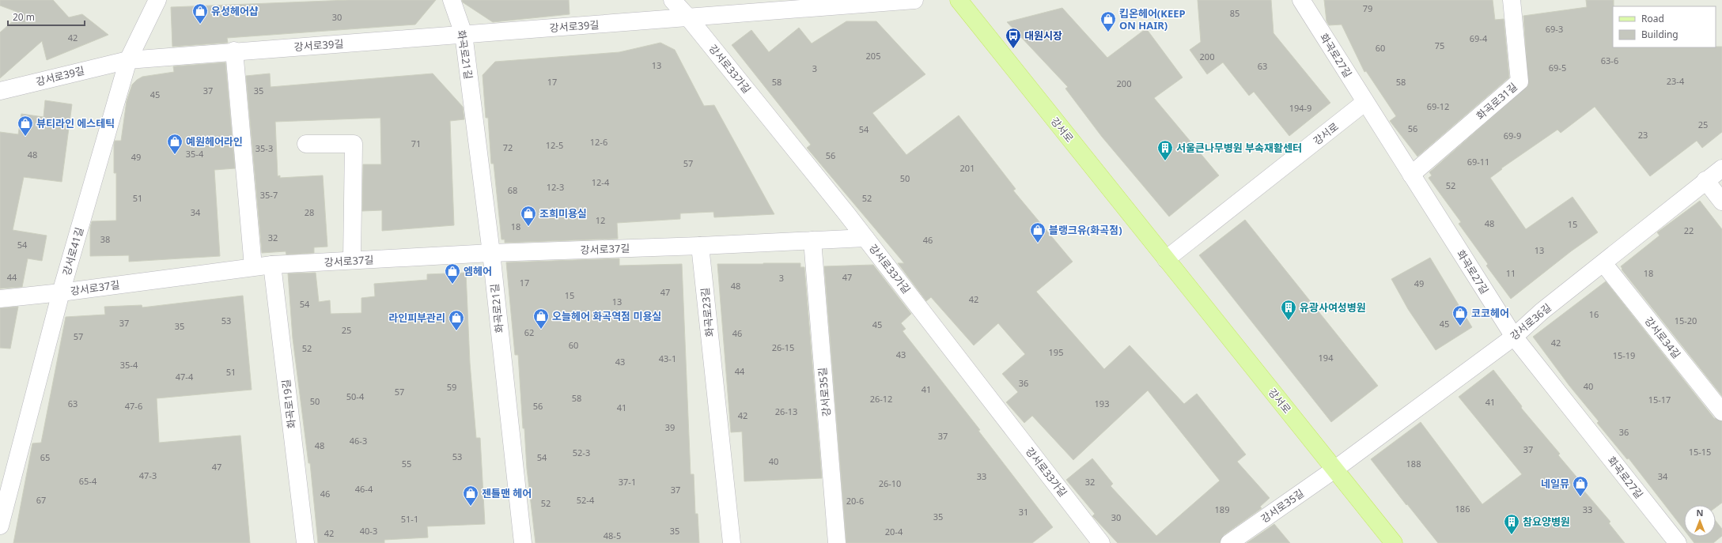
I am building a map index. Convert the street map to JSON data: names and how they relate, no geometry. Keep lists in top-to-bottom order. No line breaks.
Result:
{"streets":{"main road":["강서로"],"street":["강서로39길","화곡로21길","화곡로27길","강서로33가길","화곡로31길","강서로37길","강서로41길","화곡로23길","강서로36길","강서로34길","강서로35길","화곡로19길"]},"crossings":[["강서로39길","화곡로21길"],["강서로39길","강서로33가길"],["강서로39길","강서로41길"],["화곡로21길","강서로37길"],["화곡로27길","화곡로31길"],["화곡로27길","강서로"],["화곡로27길","강서로36길"],["강서로","강서로36길"],["강서로","강서로35길"],["강서로37길","강서로41길"],["강서로37길","화곡로23길"],["강서로37길","화곡로19길"],["강서로36길","강서로34길"],["강서로36길","강서로35길"]],"places":{"shop":["유성헤어샵","킵온헤어(KEEP ON HAIR)","뷰티라인 에스테틱","예원헤어라인","조희미용실","블랭크유(화곡점)","엠헤어","코코헤어","오늘헤어 화곡역점 미용실","라인피부관리","네일뮤","젠틀맨 헤어"],"bus stop":["대원시장"],"building":["서울큰나무병원 부속재활센터","유광사여성병원","참요양병원"]},"house_numbers":["79","85","30","69-3","42","69-4","75","60","205","200","63-6","13","63","69-5","3","23-4","17","58","58","200","37","35","45","69-12","194-9","25","56","54","23","69-9","12-6","71","12-5","72","35-3","35-4","48","56","49","69-11","57","201","50","12-4","52","12-3","68","35-7","51","52","34","28","12","48","15","18","22","32","38","46","54","13","11","18","44","47","3","17","49","48","47","15","42","13","54","16","53","15-20","37","45","45","35","25","62","46","57","42","60","26-15","52","195","43","15-19","194","43-1","43","35-4","44","51","47-4","36","40","59","41","57","50-4","58","26-12","15-17","50","41","63","193","47-6","56","41","26-13","42","39","36","37","46-3","48","37","15-15","52-3","53","65","54","40","55","188","47","47-3","33","34","65-4","37-1","32","26-10","46-4","37","46","67","52-4","20-6","52","186","189","33","31","35","30","51-1","40-3","35","20-4","42","48-5"],"legend":["Road","Building"],"scale_bar":"20 m","north":"top"}
